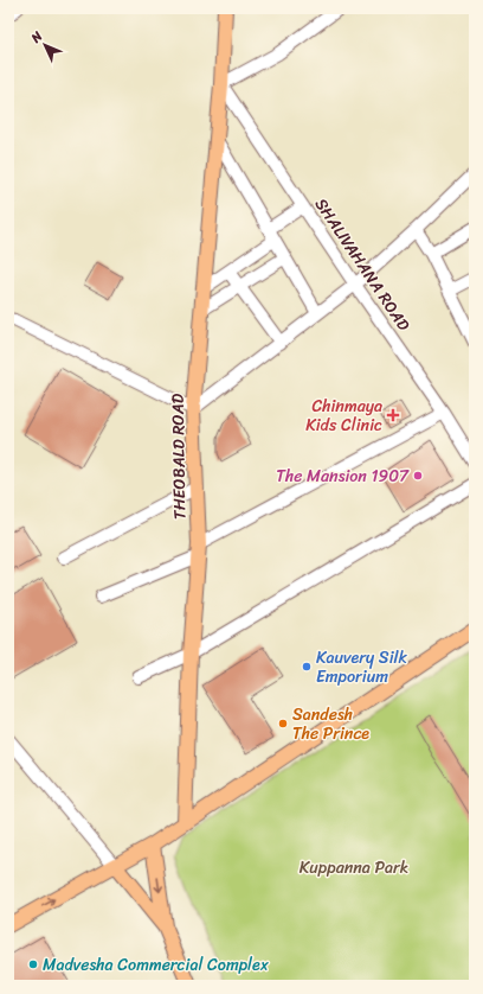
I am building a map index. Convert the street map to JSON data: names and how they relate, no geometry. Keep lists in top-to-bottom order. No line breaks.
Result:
{"streets":{"main road":["THEOBALD ROAD"],"street":["SHALIVAHANA ROAD"]},"crossings":[["SHALIVAHANA ROAD","THEOBALD ROAD"]],"parks":["Kuppanna Park"],"places":{"health":["Chinmaya Kids Clinic"],"other":["The Mansion 1907","Kauvery Silk Emporium","Sandesh The Prince","Madvesha Commercial Complex"]},"north":"top left"}
